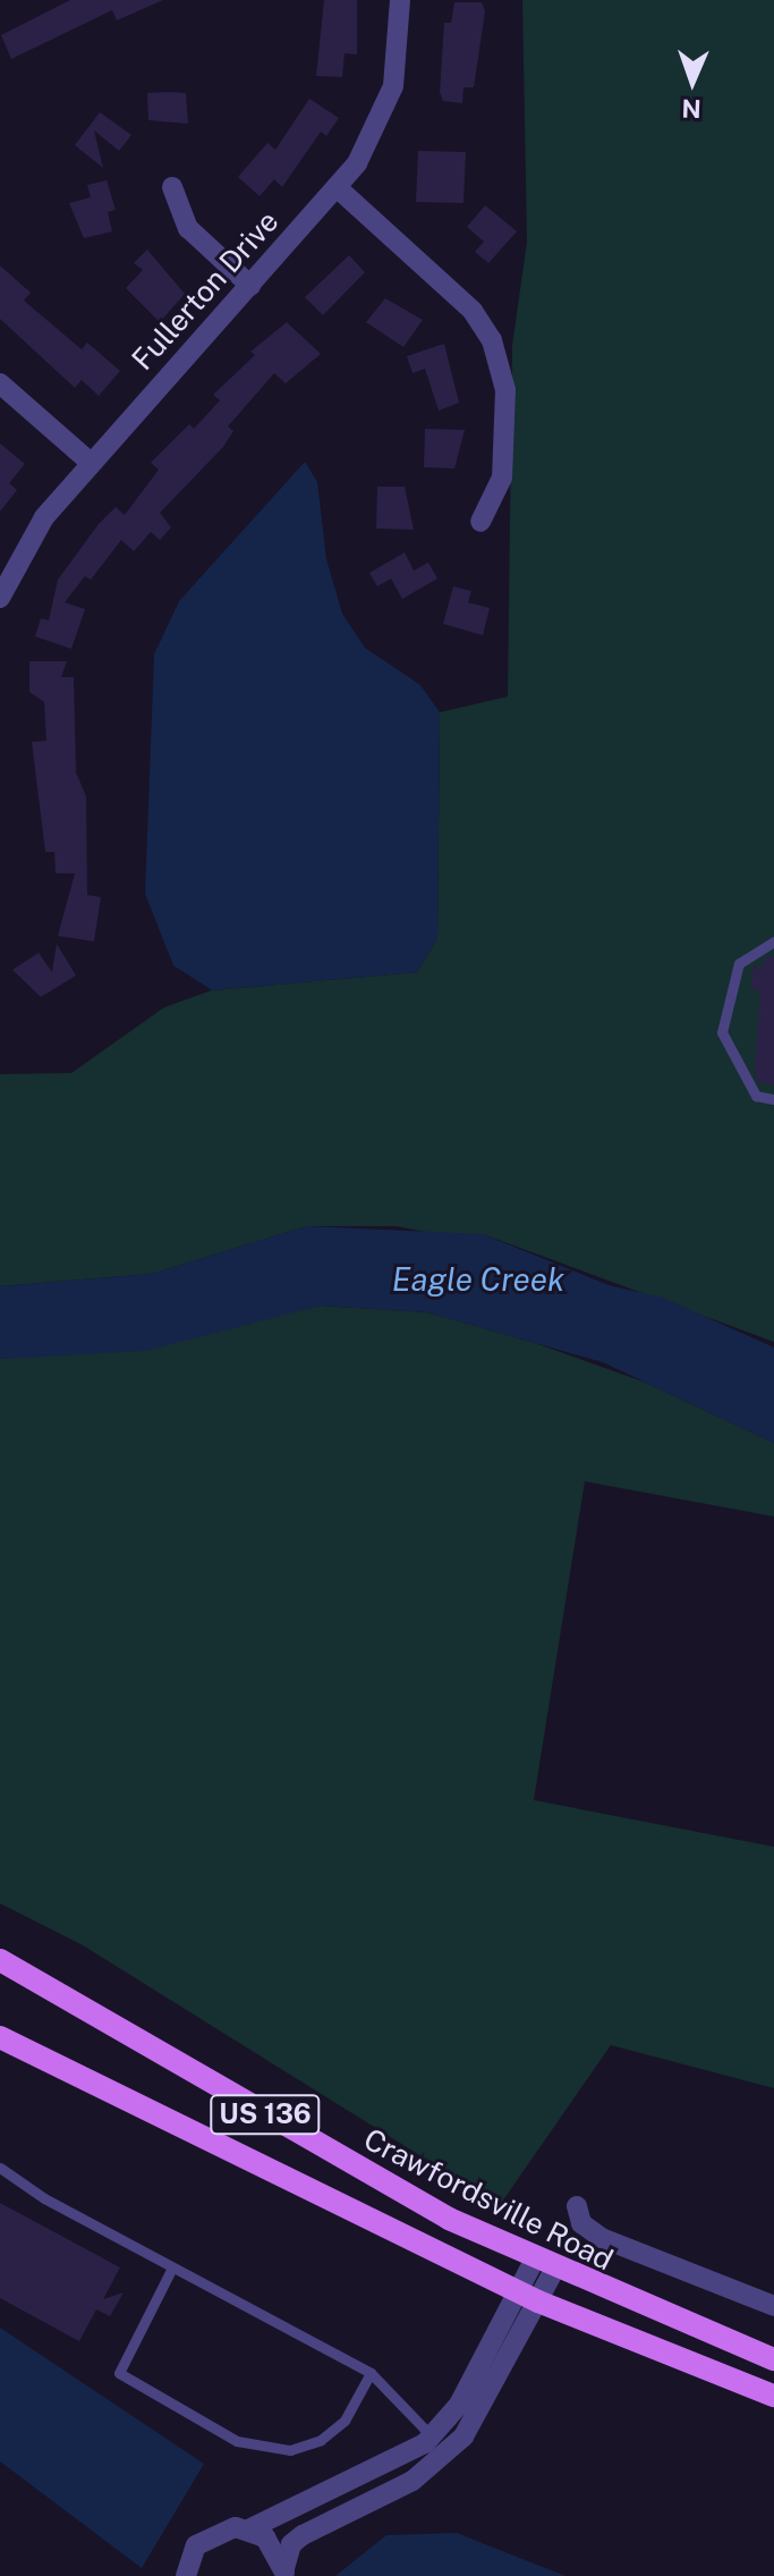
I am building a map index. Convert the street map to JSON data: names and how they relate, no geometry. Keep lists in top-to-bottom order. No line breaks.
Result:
{"streets":{"main road":["US 136","Crawfordsville Road"],"street":["Fullerton Drive"]},"water":["Eagle Creek"],"north":"bottom"}
